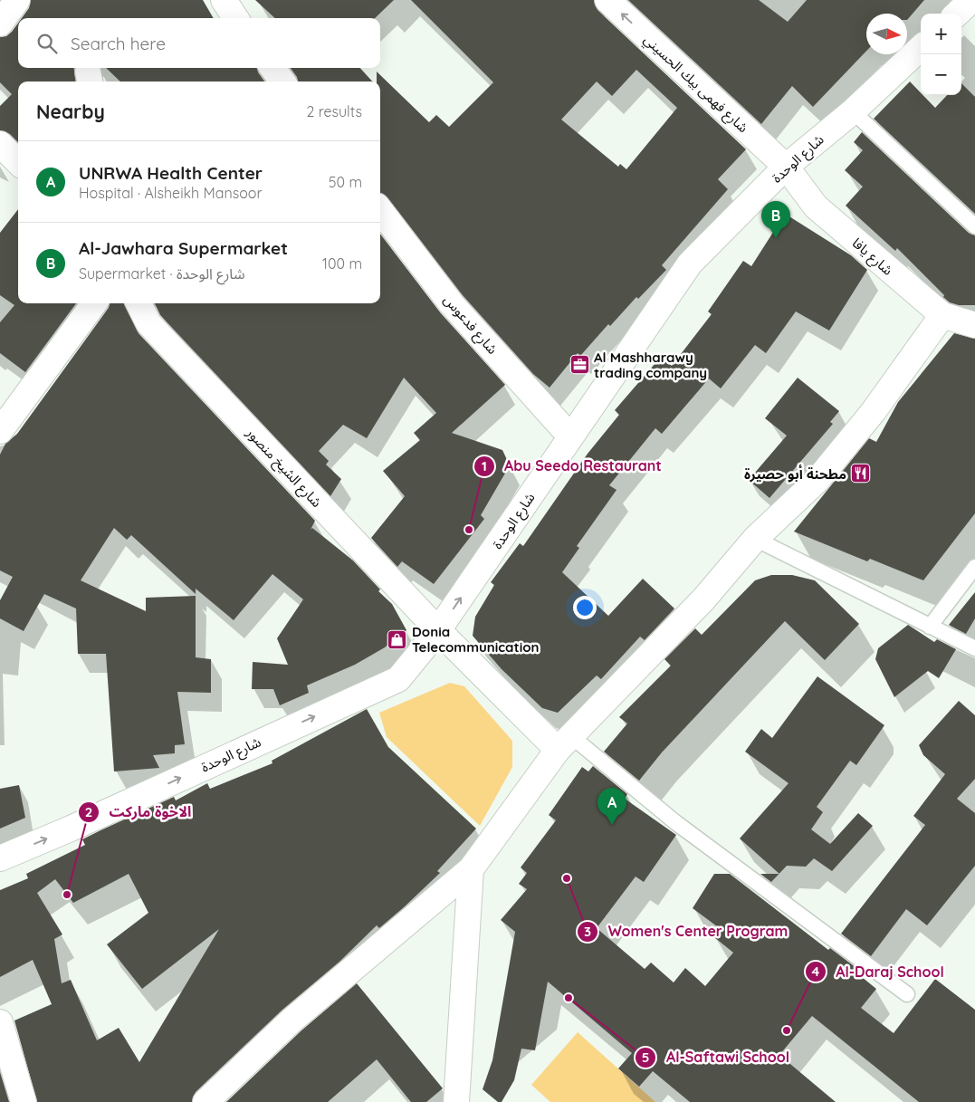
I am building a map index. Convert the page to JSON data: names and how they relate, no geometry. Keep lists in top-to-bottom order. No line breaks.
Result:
{"streets":{"street":["شارع فهمى بيك الحسيني","شارع الوحدة","شارع يافا","شارع فدعوس","شارع الشيخ منصور"]},"crossings":[["شارع فهمى بيك الحسيني","شارع الوحدة"],["شارع فهمى بيك الحسيني","شارع يافا"],["شارع الوحدة","شارع يافا"],["شارع الوحدة","شارع فدعوس"],["شارع الوحدة","شارع الشيخ منصور"]],"one_way":["شارع فهمى بيك الحسيني"],"places":{"office":["Al Mashharawy trading company"],"restaurant":["مطحنة أبو حصيرة"],"other":["Abu Seedo Restaurant","Women's Center Program","الاخوة ماركت","Al-Saftawi School","Al-Daraj School"],"shop":["Donia Telecommunication"]},"north":"right","page":{"map_buttons":["+","−"],"search":"Search here","heading":["Nearby","2 results"],"list":[{"mark":"A","name":"UNRWA Health Center","note":"Hospital · Alsheikh Mansoor","value":"50 m"},{"mark":"B","name":"Al-Jawhara Supermarket","note":"Supermarket · شارع الوحدة","value":"100 m"}],"pins":["B","A"]}}
